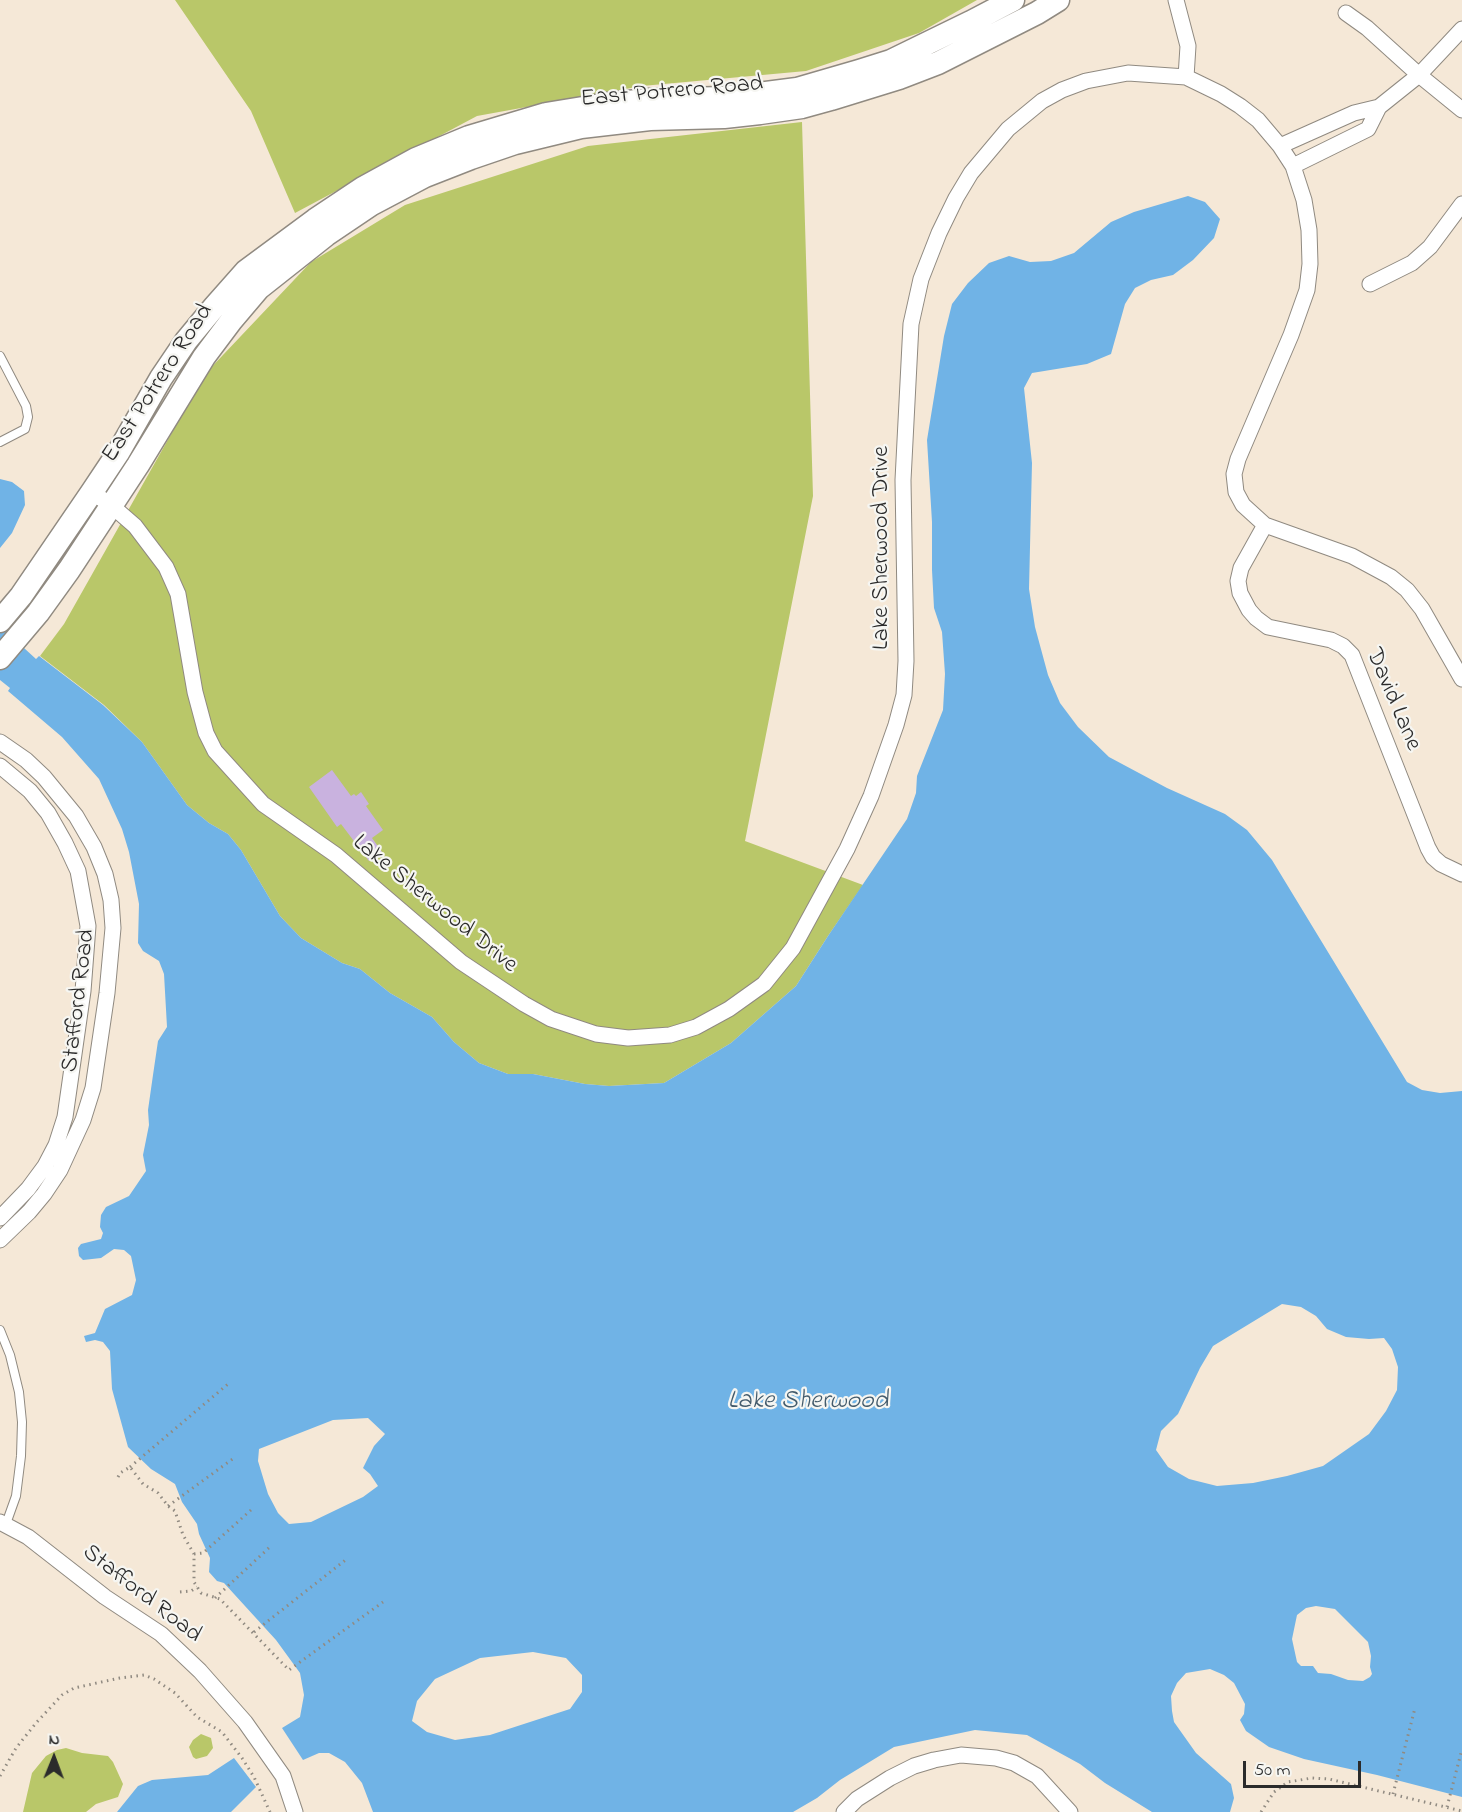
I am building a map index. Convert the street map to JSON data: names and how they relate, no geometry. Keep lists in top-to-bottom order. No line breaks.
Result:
{"streets":{"street":["East Potrero Road","Lake Sherwood Drive","David Lane","Stafford Road"]},"crossings":[["East Potrero Road","Lake Sherwood Drive"],["Lake Sherwood Drive","David Lane"]],"water":["Lake Sherwood"],"scale_bar":"50 m","north":"top"}
